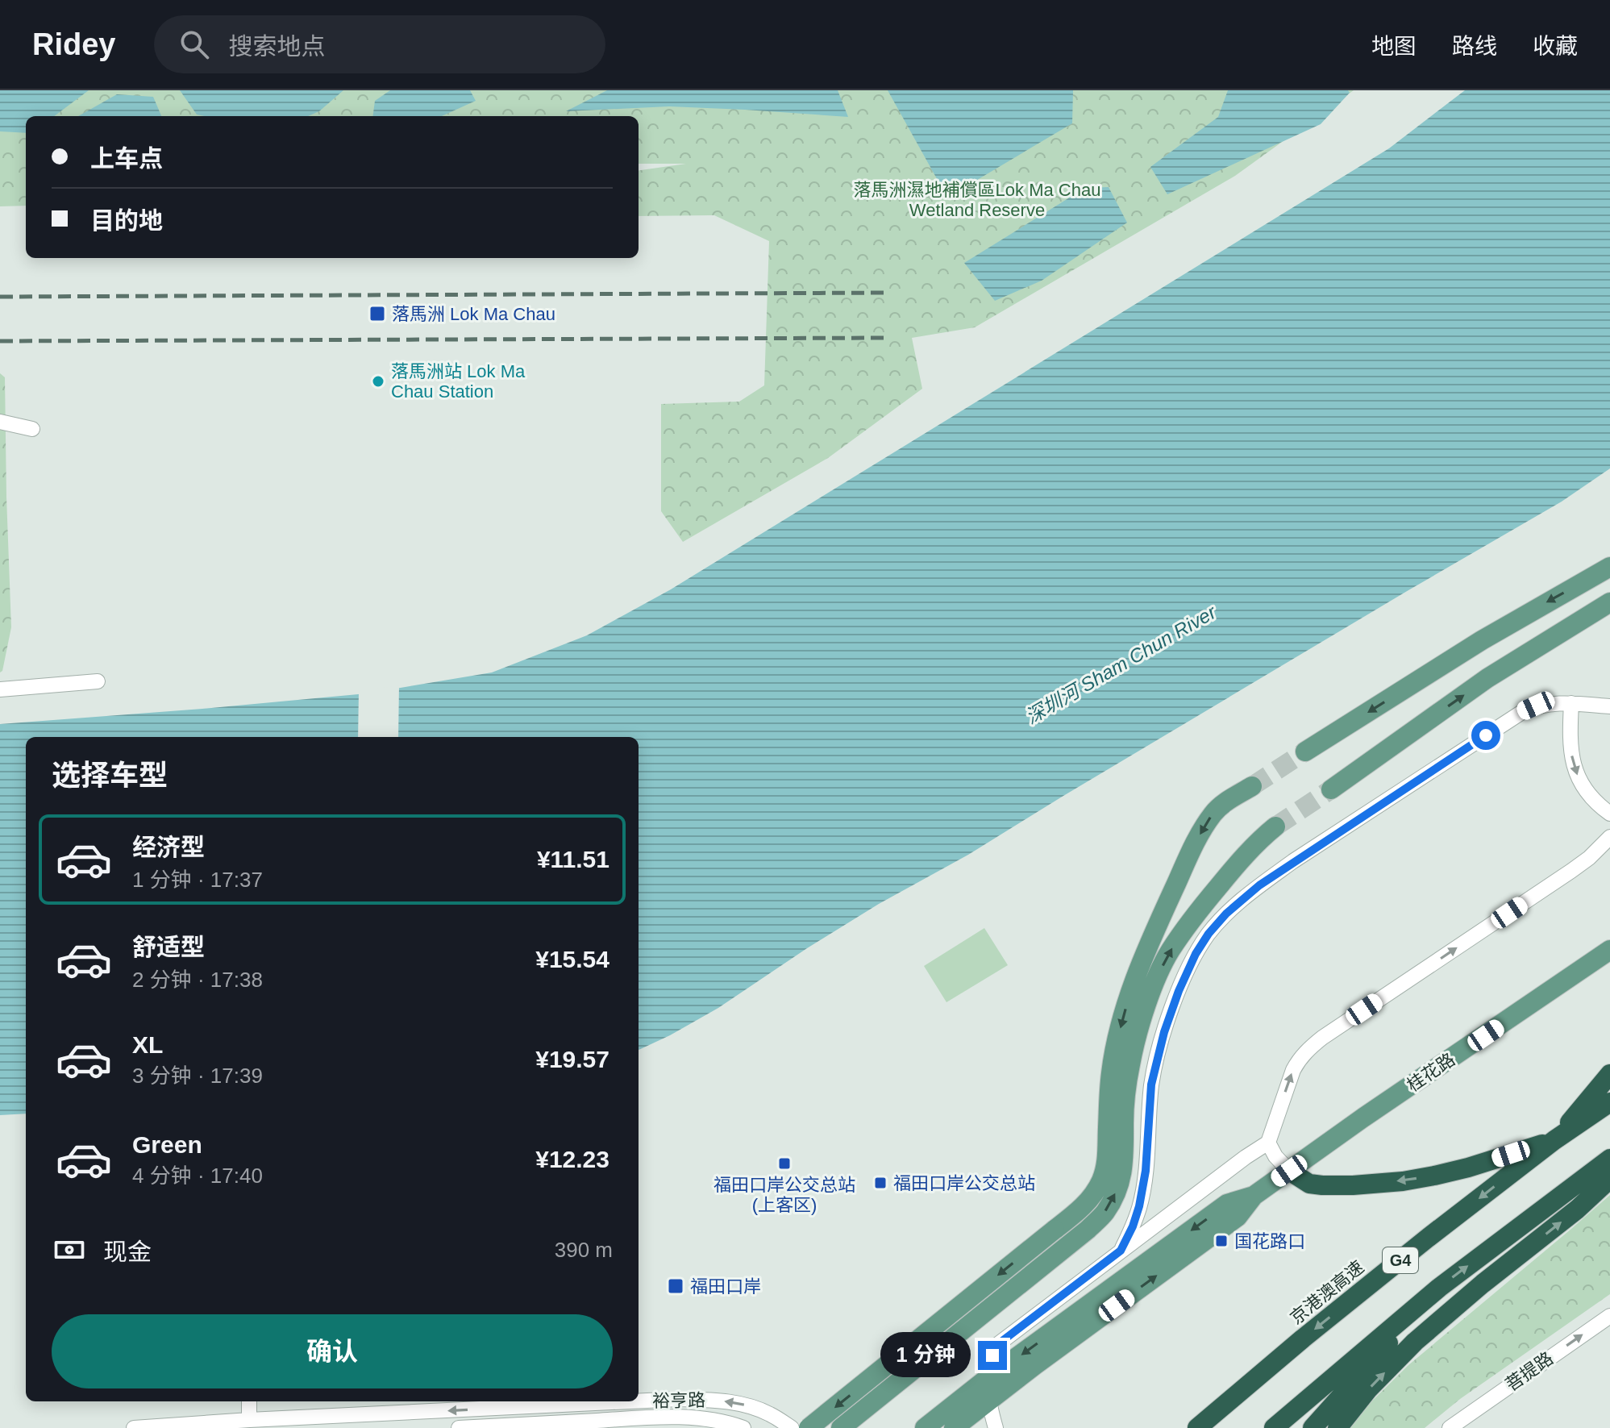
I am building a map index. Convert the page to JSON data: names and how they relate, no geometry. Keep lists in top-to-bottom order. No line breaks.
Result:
{"streets":{"highway":["G4","京港澳高速"],"main road":["桂花路"],"street":["菩提路","裕亨路"]},"one_way":["菩提路"],"water":["深圳河 Sham Chun River"],"parks":["落馬洲濕地補償區Lok Ma Chau Wetland Reserve"],"places":{"transit":["落馬洲 Lok Ma Chau","福田口岸公交总站 (上客区)","福田口岸公交总站","国花路口","福田口岸"],"other":["落馬洲站 Lok Ma Chau Station"]},"page":{"header":"Ridey","search":"搜索地点","nav":["地图","路线","收藏"],"banner":["上车点","目的地"],"heading":"选择车型","list":[{"name":"经济型","note":"1 分钟 · 17:37","value":"¥11.51"},{"name":"舒适型","note":"2 分钟 · 17:38","value":"¥15.54"},{"name":"XL","note":"3 分钟 · 17:39","value":"¥19.57"},{"name":"Green","note":"4 分钟 · 17:40","value":"¥12.23"}],"pay":["现金","390 m"],"buttons":"确认","bubble":"1 分钟"}}
